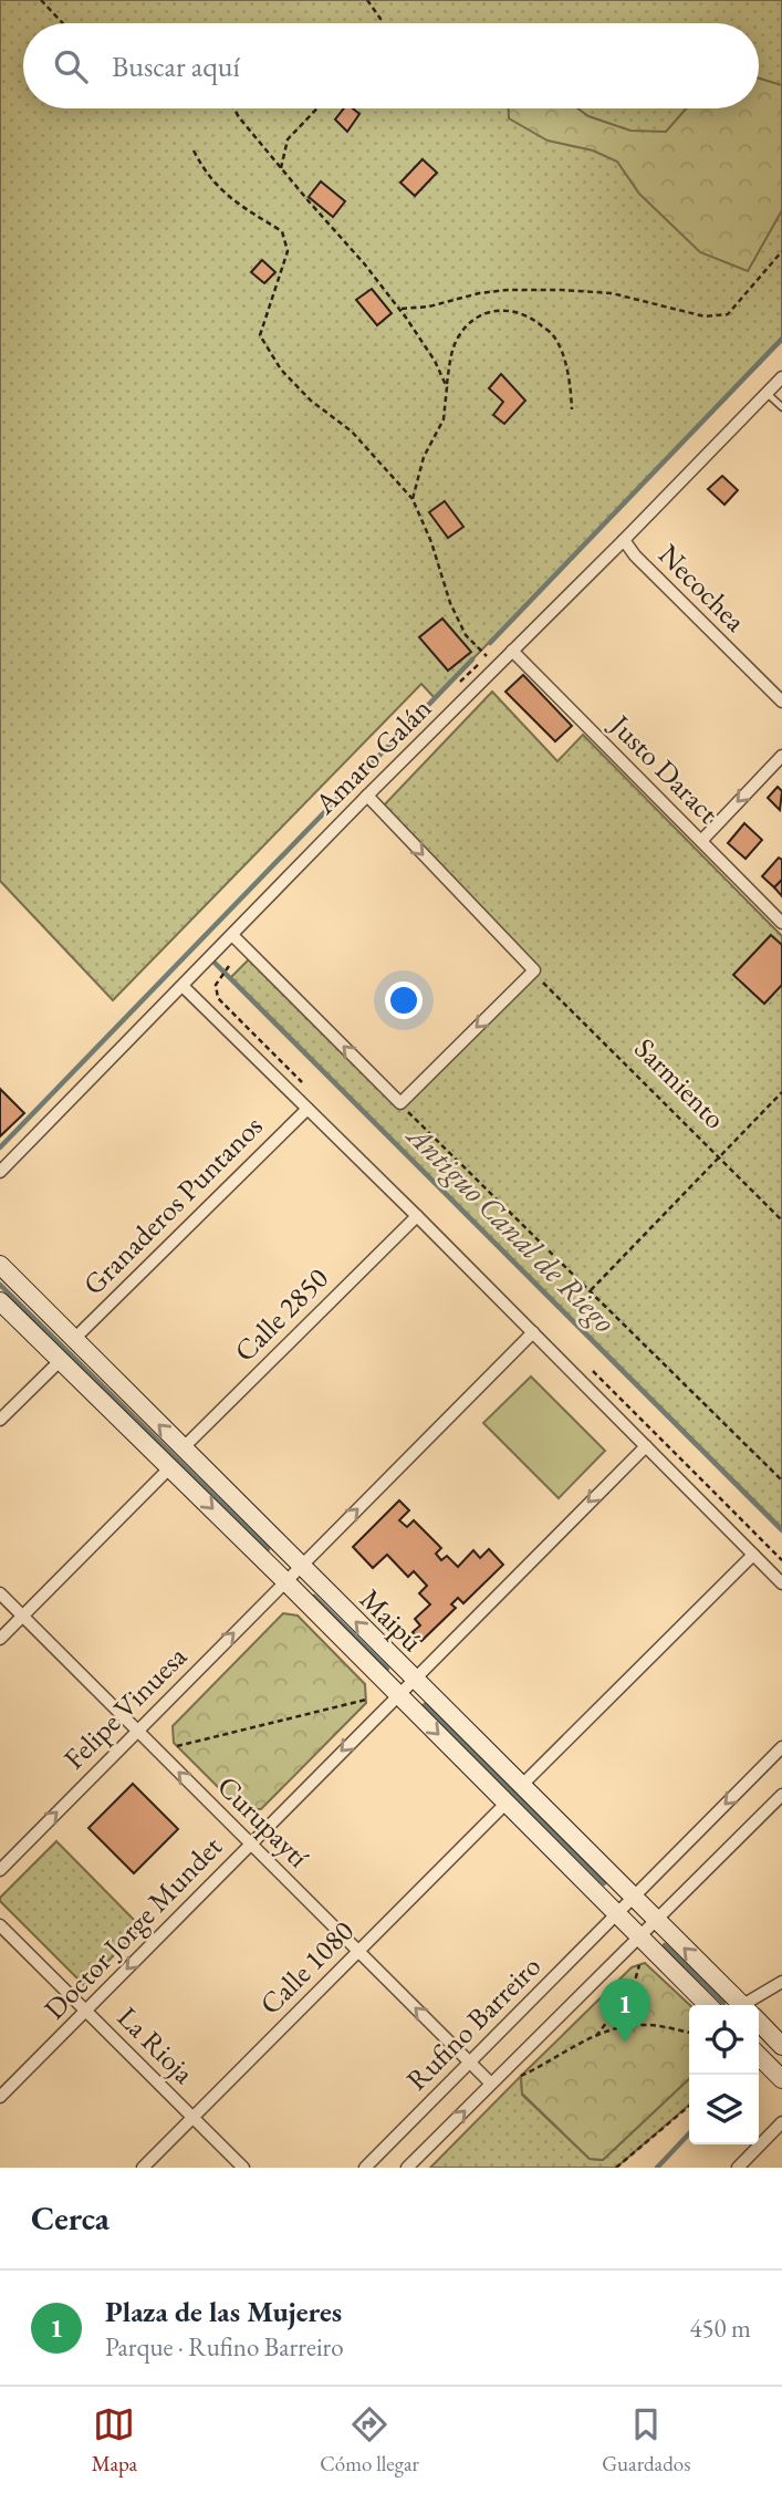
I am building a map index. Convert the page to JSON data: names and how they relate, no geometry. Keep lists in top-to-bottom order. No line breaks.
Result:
{"streets":{"street":["Necochea","Amaro Galán","Justo Daract","Granaderos Puntanos","Calle 2850","Maipú","Felipe Vinuesa","Curupaytí","Doctor Jorge Mundet","Calle 1080","Rufino Barreiro","La Rioja"],"path":["Sarmiento"]},"crossings":[["Necochea","Amaro Galán"],["Amaro Galán","Justo Daract"],["Granaderos Puntanos","Maipú"],["Calle 2850","Maipú"],["Maipú","Felipe Vinuesa"],["Maipú","Doctor Jorge Mundet"],["Maipú","Calle 1080"],["Maipú","Rufino Barreiro"],["Felipe Vinuesa","Curupaytí"],["Curupaytí","Doctor Jorge Mundet"],["Curupaytí","Calle 1080"],["Curupaytí","Rufino Barreiro"],["Doctor Jorge Mundet","La Rioja"],["Calle 1080","La Rioja"]],"one_way":["Felipe Vinuesa","Curupaytí","Doctor Jorge Mundet"],"water":["Antiguo Canal de Riego"],"page":{"search":"Buscar aquí","pins":"1","heading":"Cerca","list":[{"mark":"1","name":"Plaza de las Mujeres","note":"Parque · Rufino Barreiro","value":"450 m"}],"nav":["Mapa","Cómo llegar","Guardados"]}}
